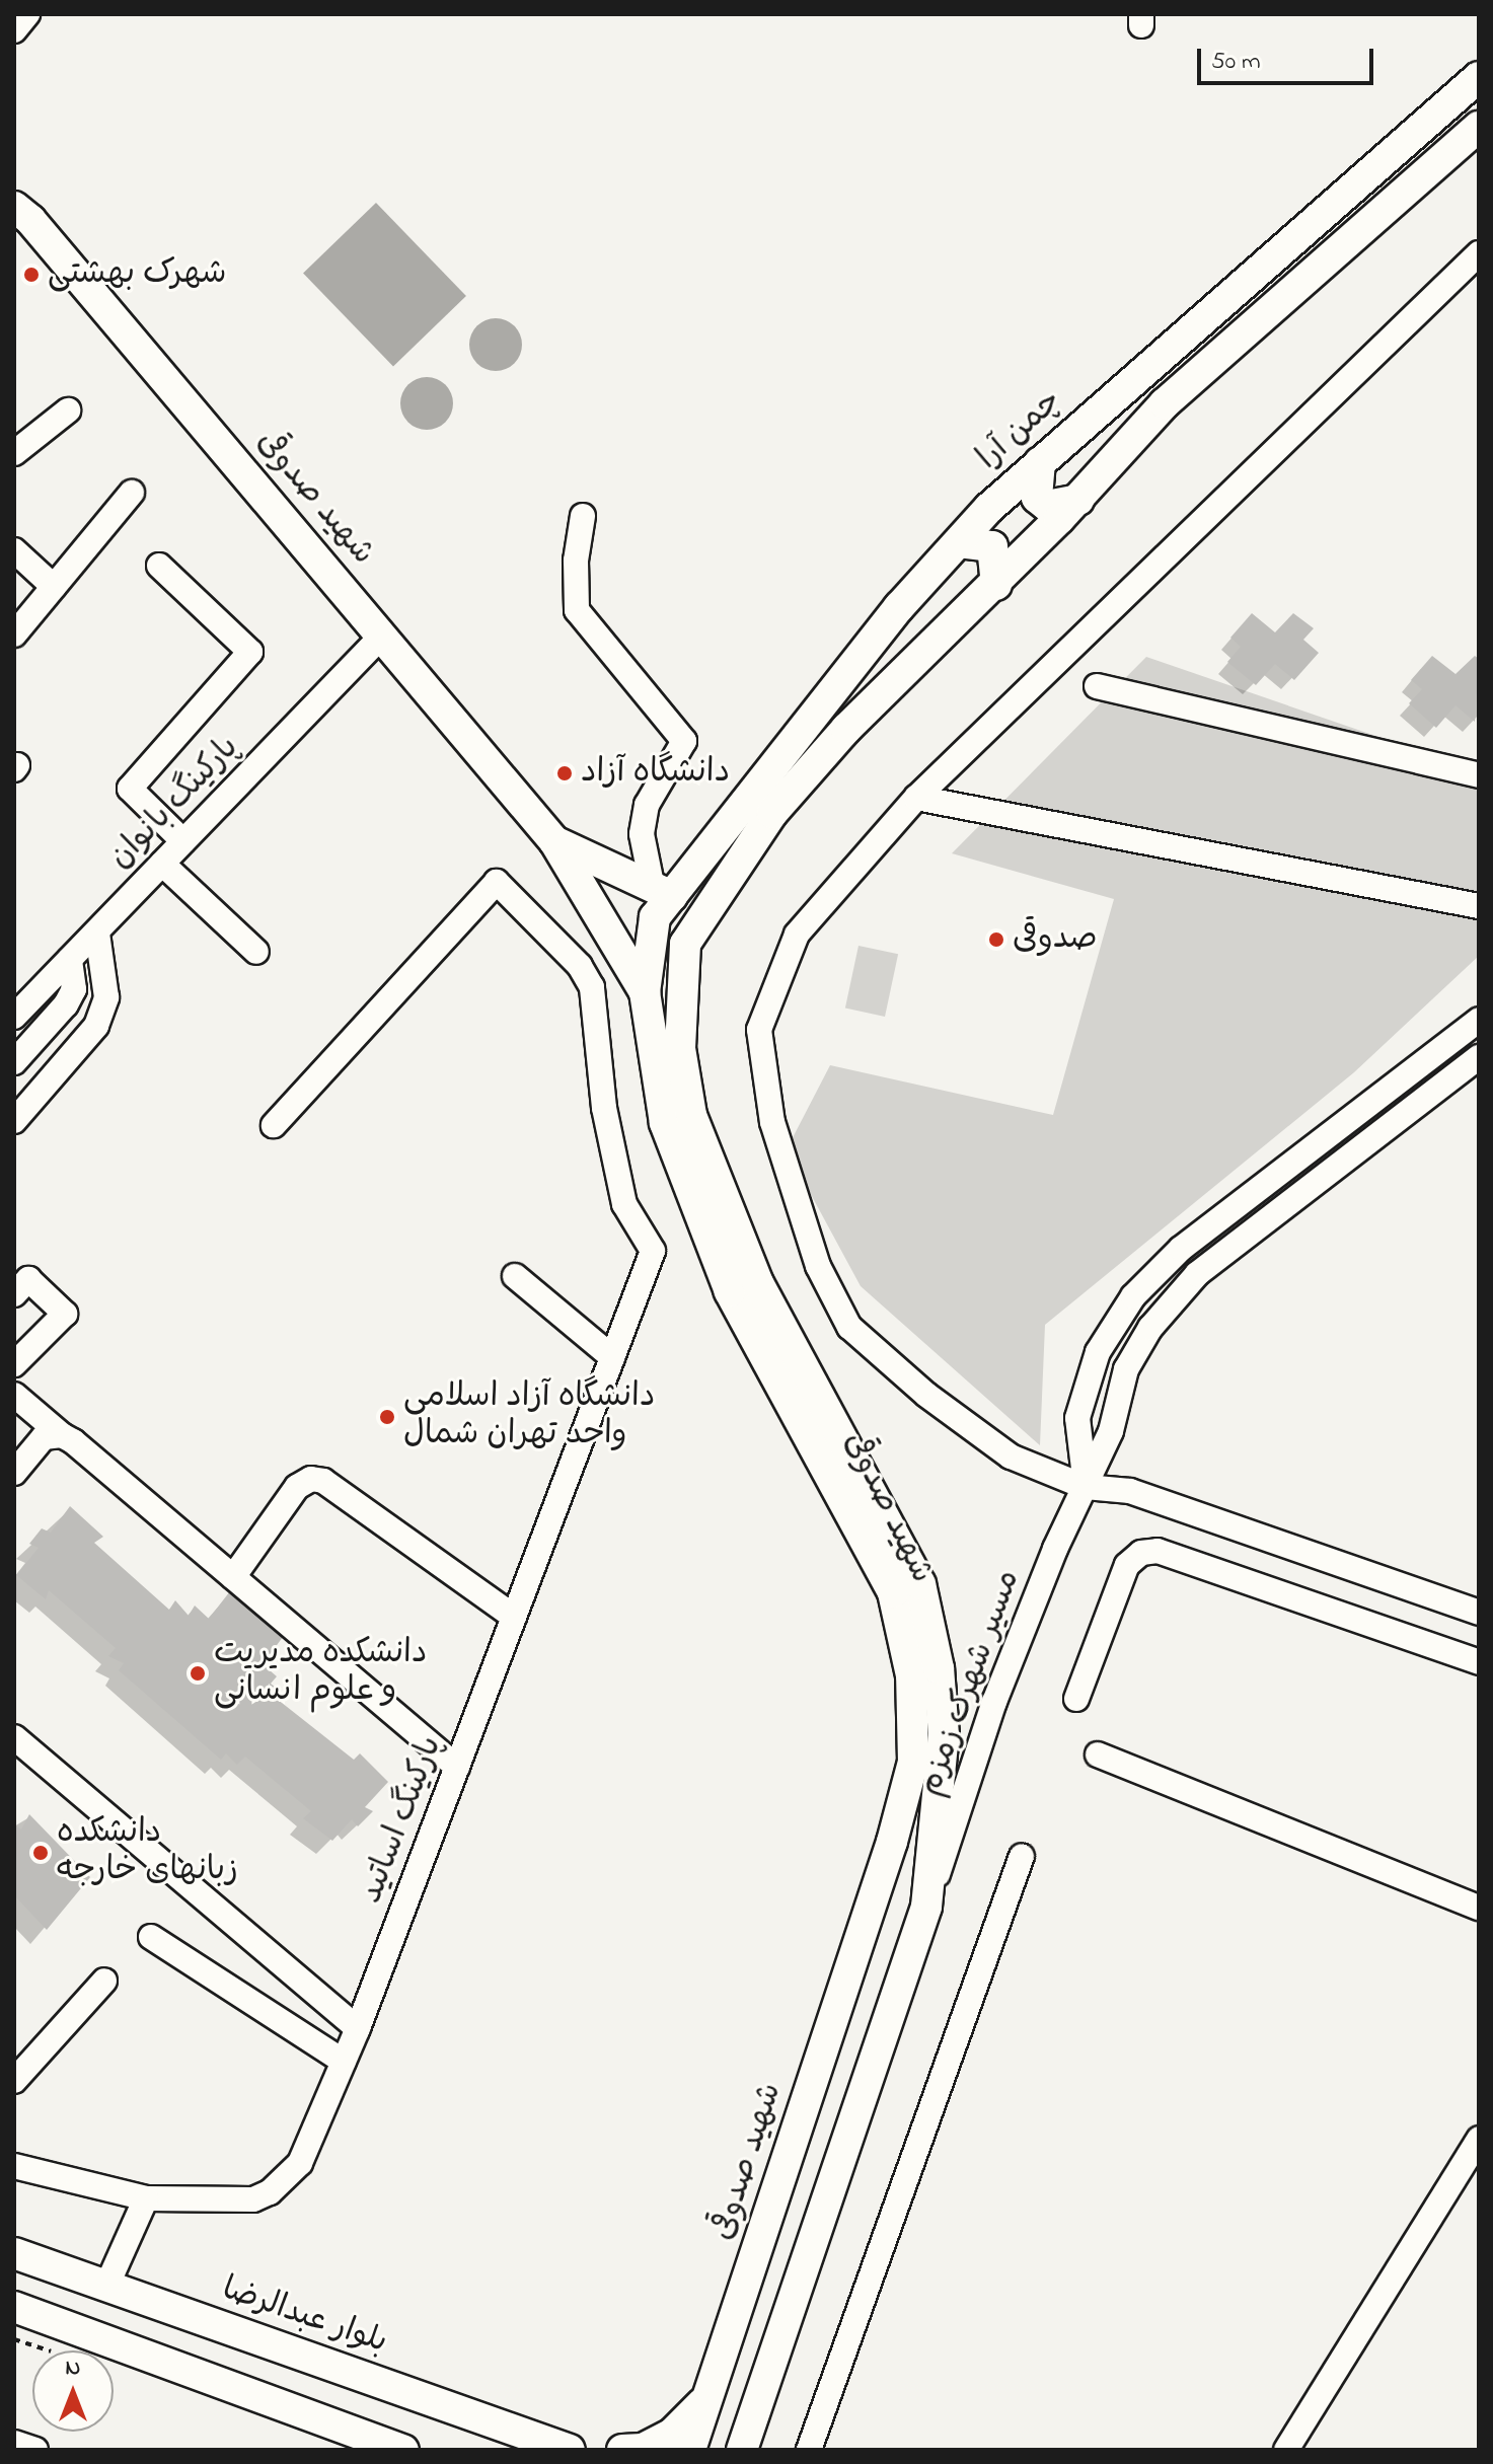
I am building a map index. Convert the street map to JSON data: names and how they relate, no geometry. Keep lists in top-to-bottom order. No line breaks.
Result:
{"streets":{"main road":["چمن آرا","شهید صدوقی","بلوار عبدالرضا"],"street":["پارکینگ بانوان","مسیر شهرک زمزم","پارکینگ اساتید"]},"crossings":[["چمن آرا","شهید صدوقی"],["شهید صدوقی","پارکینگ بانوان"],["شهید صدوقی","مسیر شهرک زمزم"]],"places":["شهرک بهشتی","دانشگاه آزاد","صدوقی","دانشگاه آزاد اسلامی واحد تهران شمال","دانشکده مدیریت و علوم انسانی","دانشکده زبانهای خارجه"],"scale_bar":"50 m","north":"top"}
